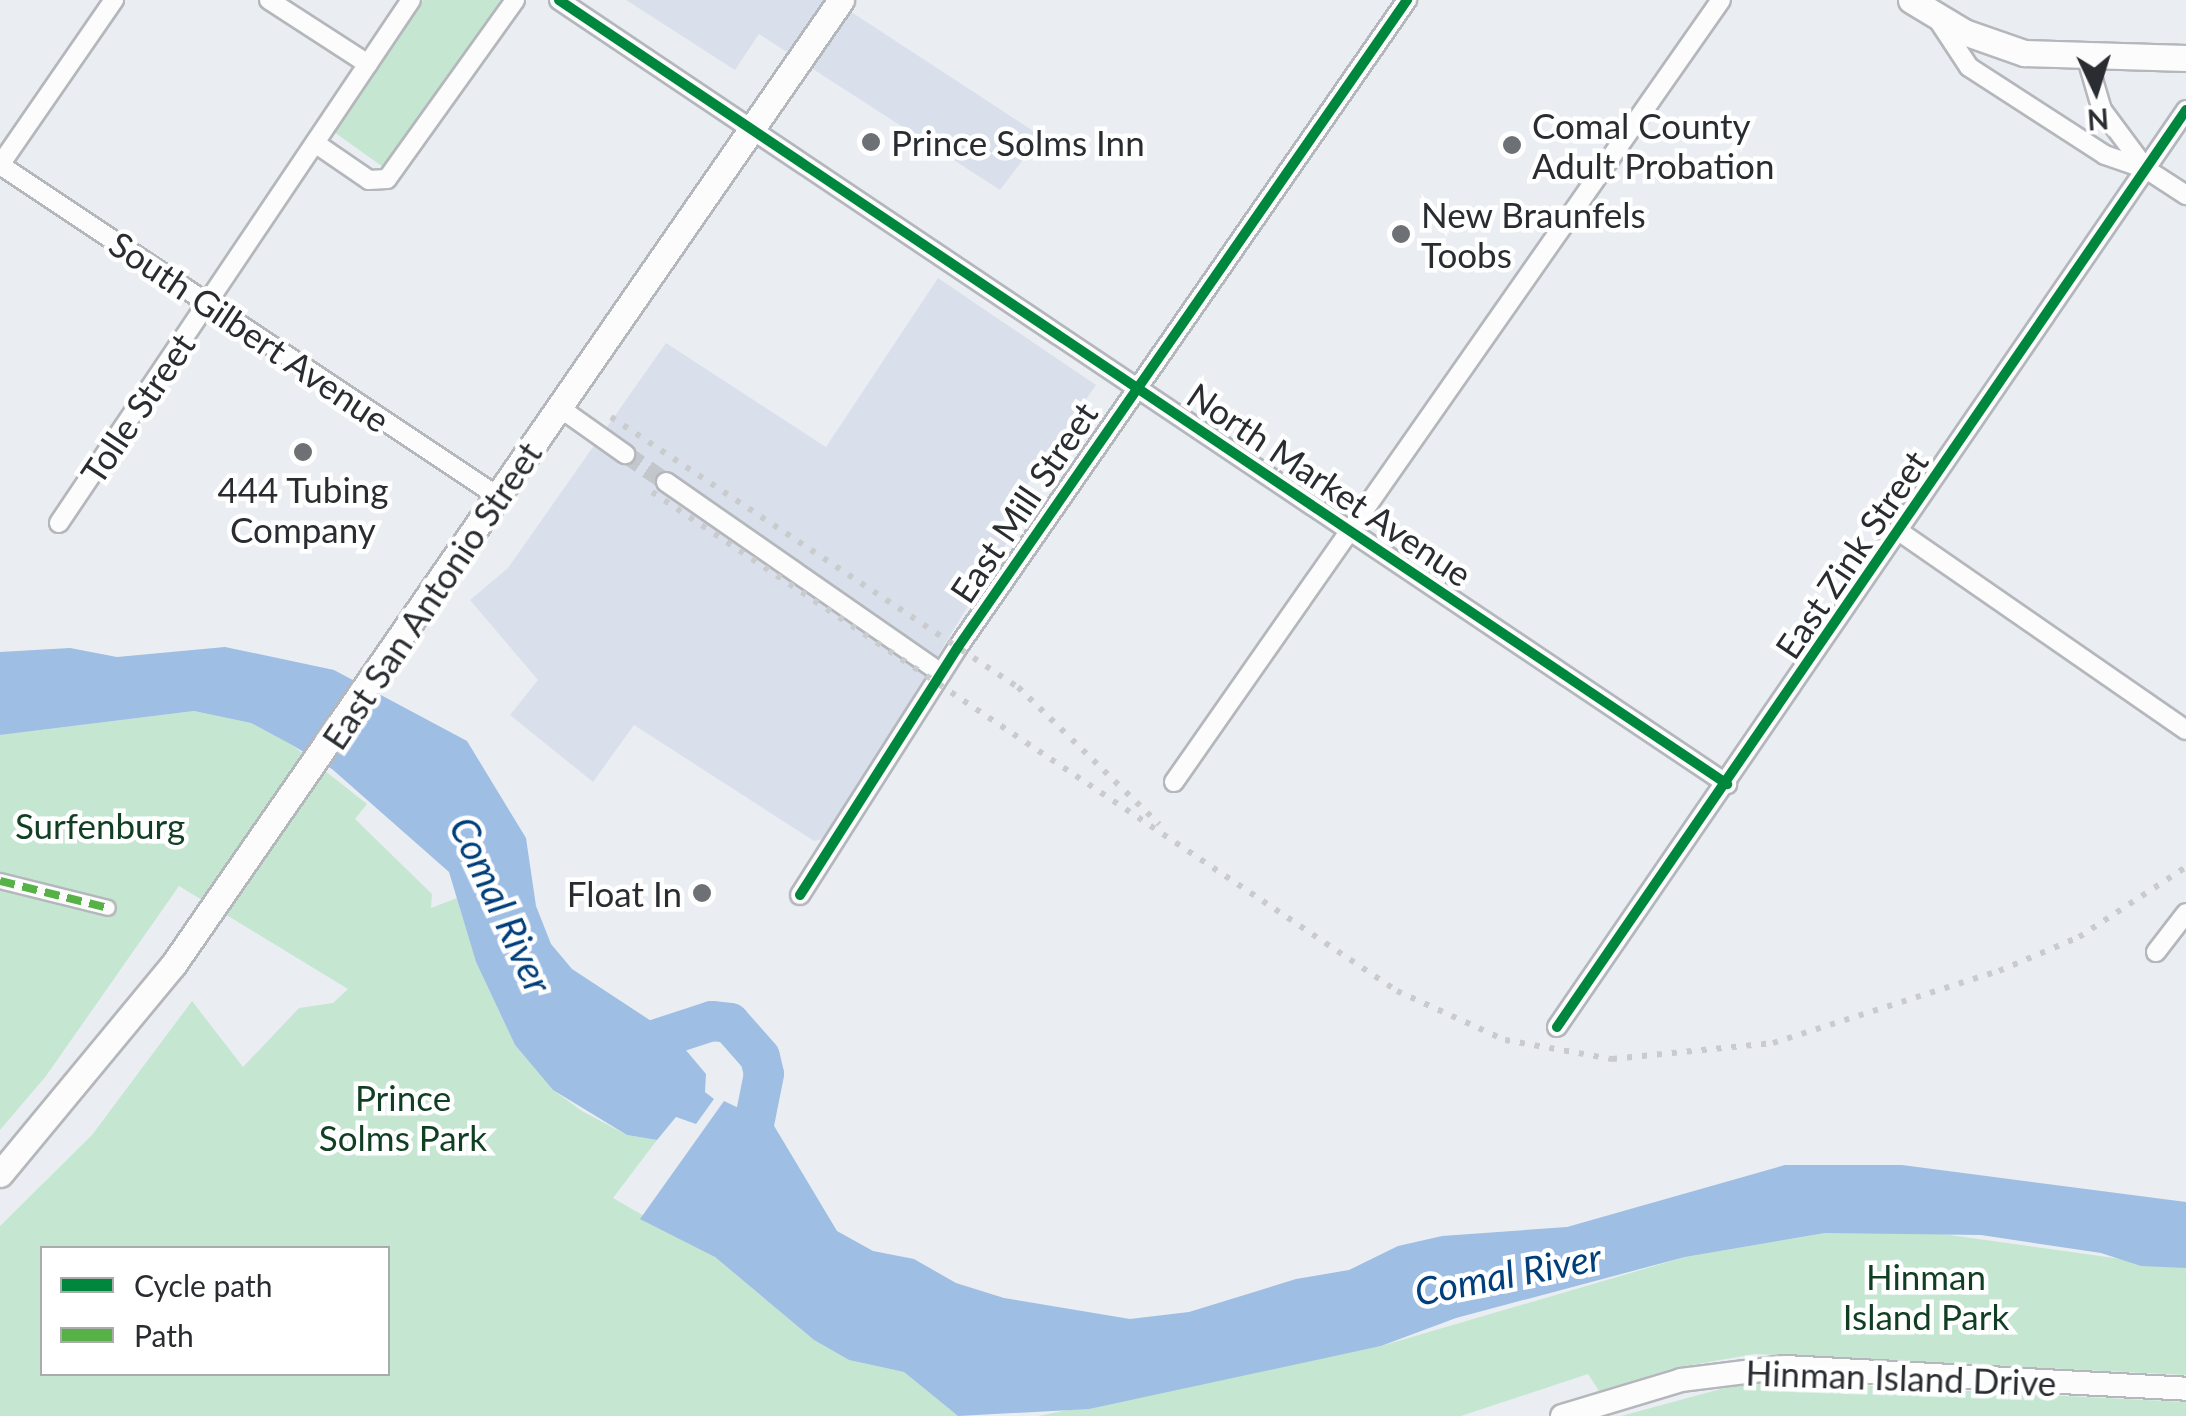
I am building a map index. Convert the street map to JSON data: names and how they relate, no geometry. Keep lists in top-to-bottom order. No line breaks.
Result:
{"streets":{"main road":["East San Antonio Street"],"street":["South Gilbert Avenue","Tolle Street","North Market Avenue","East Mill Street","East Zink Street","Hinman Island Drive"]},"crossings":[["South Gilbert Avenue","Tolle Street"],["South Gilbert Avenue","East San Antonio Street"],["North Market Avenue","East Mill Street"],["North Market Avenue","East Zink Street"],["North Market Avenue","East San Antonio Street"]],"water":["Comal River"],"parks":["Surfenburg","Prince Solms Park","Hinman Island Park"],"places":["Prince Solms Inn","Comal County Adult Probation","New Braunfels Toobs","444 Tubing Company","Float In"],"legend":["Cycle path","Path"],"north":"bottom"}
